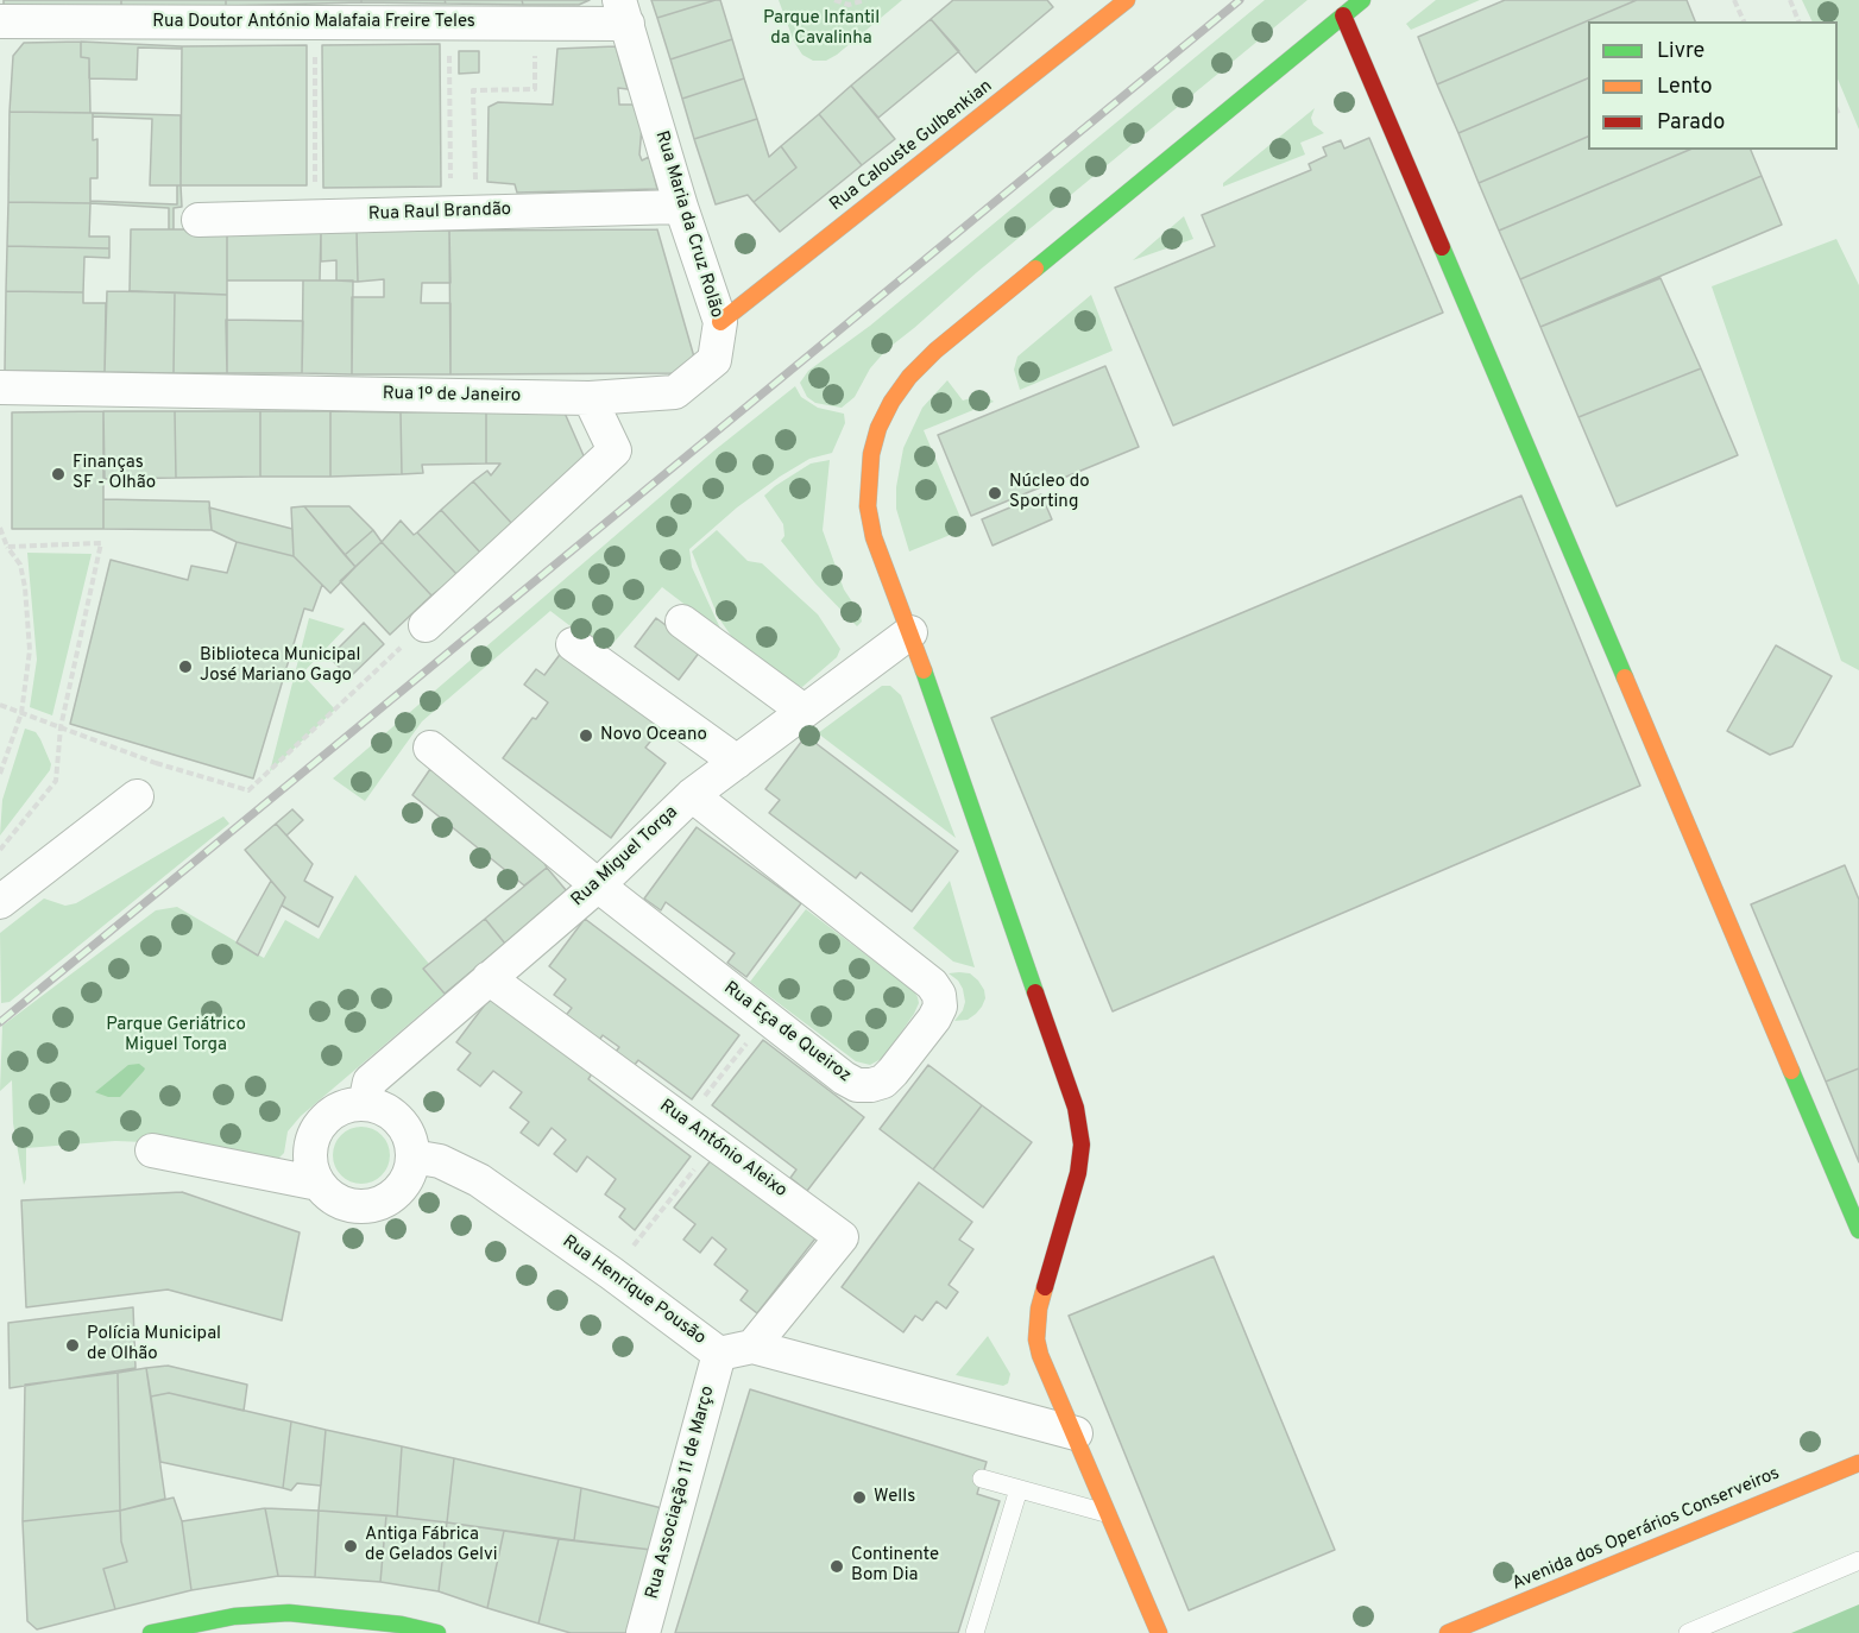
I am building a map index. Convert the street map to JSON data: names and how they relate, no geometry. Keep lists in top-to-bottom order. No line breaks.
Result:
{"streets":{"street":["Rua Doutor António Malafaia Freire Teles","Rua Calouste Gulbenkian","Rua Raul Brandão","Rua Maria da Cruz Rolão","Rua 1º de Janeiro","Rua Miguel Torga","Rua Eça de Queiroz","Rua António Aleixo","Rua Henrique Pousão","Rua Associação 11 de Março","Avenida dos Operários Conserveiros"]},"crossings":[["Rua Doutor António Malafaia Freire Teles","Rua Maria da Cruz Rolão"],["Rua Calouste Gulbenkian","Rua Maria da Cruz Rolão"],["Rua Raul Brandão","Rua Maria da Cruz Rolão"],["Rua Maria da Cruz Rolão","Rua 1º de Janeiro"],["Rua Miguel Torga","Rua Eça de Queiroz"],["Rua Miguel Torga","Rua António Aleixo"],["Rua Miguel Torga","Rua Henrique Pousão"],["Rua António Aleixo","Rua Henrique Pousão"],["Rua Henrique Pousão","Rua Associação 11 de Março"]],"parks":["Parque Infantil da Cavalinha","Parque Geriátrico Miguel Torga"],"places":["Finanças SF - Olhão","Núcleo do Sporting","Biblioteca Municipal José Mariano Gago","Novo Oceano","Polícia Municipal de Olhão","Wells","Antiga Fábrica de Gelados Gelvi","Continente Bom Dia"],"legend":["Livre","Lento","Parado"]}
